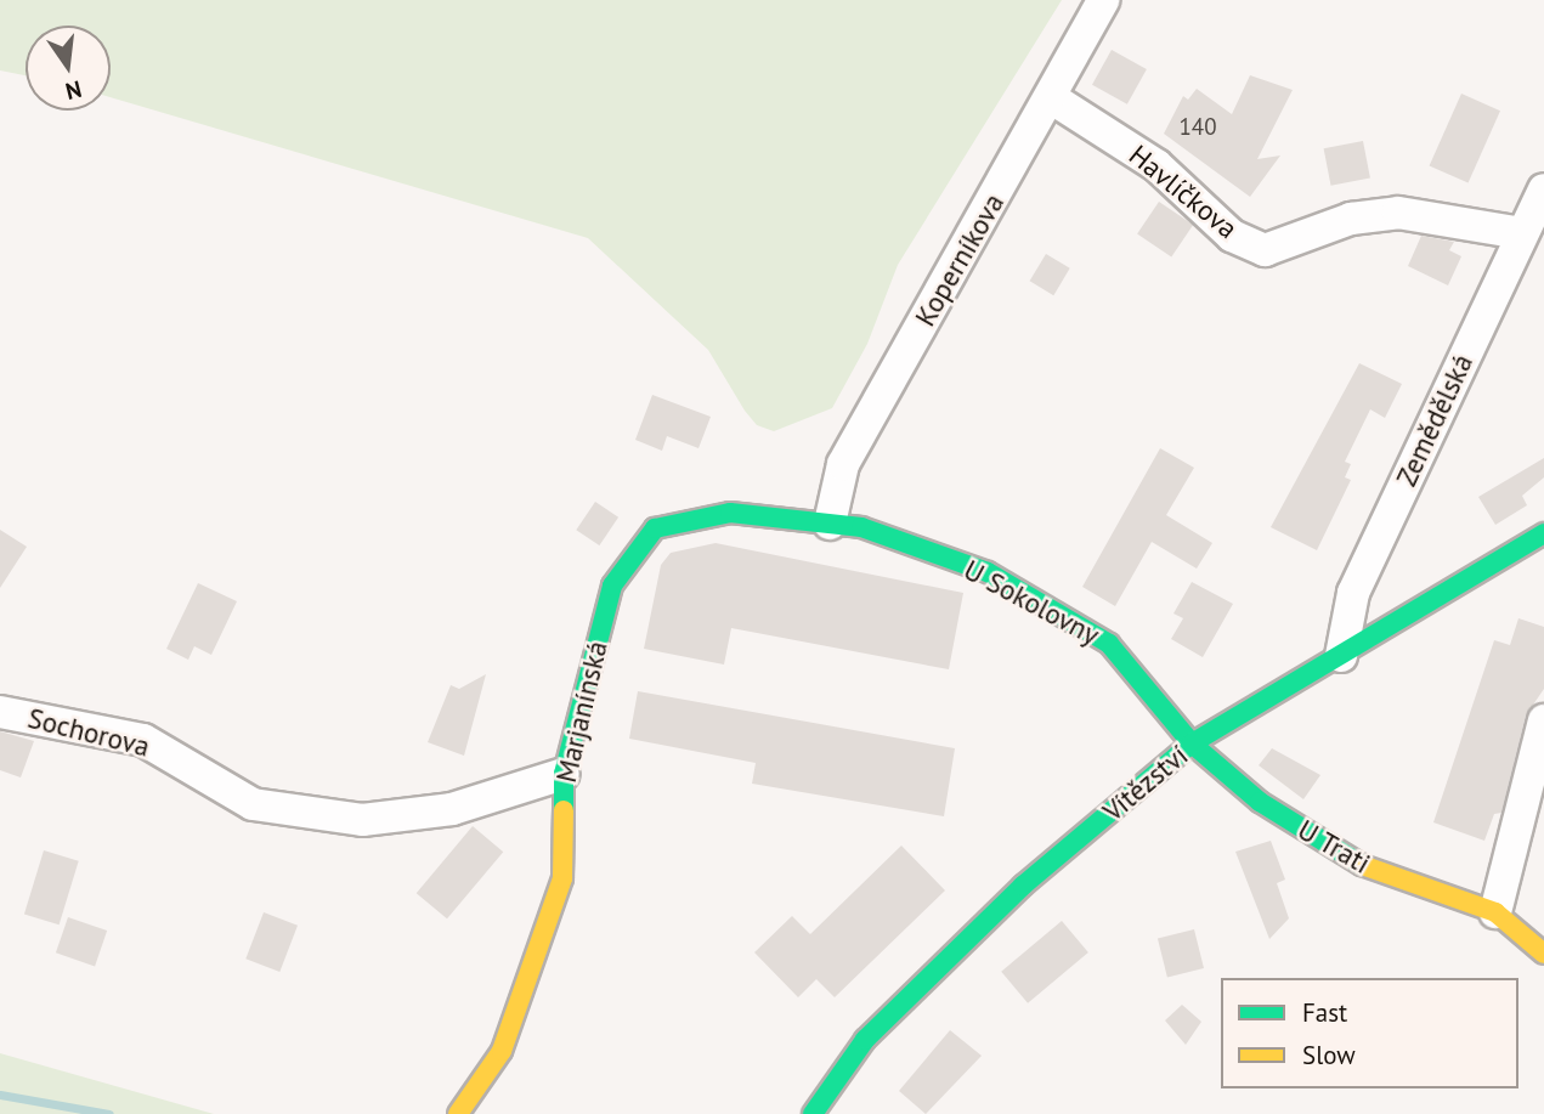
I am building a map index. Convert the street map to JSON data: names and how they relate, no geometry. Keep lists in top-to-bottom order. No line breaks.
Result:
{"streets":{"street":["Havlíčkova","Koperníkova","Zemědělská","U Sokolovny","Marjanínská","Sochorova","Vítězství","U Trati"]},"crossings":[["Havlíčkova","Koperníkova"],["Havlíčkova","Zemědělská"],["Koperníkova","U Sokolovny"],["Koperníkova","Marjanínská"],["Zemědělská","Vítězství"],["U Sokolovny","Marjanínská"],["U Sokolovny","Vítězství"],["U Sokolovny","U Trati"],["Marjanínská","Sochorova"],["Vítězství","U Trati"]],"house_numbers":["140"],"legend":["Fast","Slow"],"north":"bottom"}
